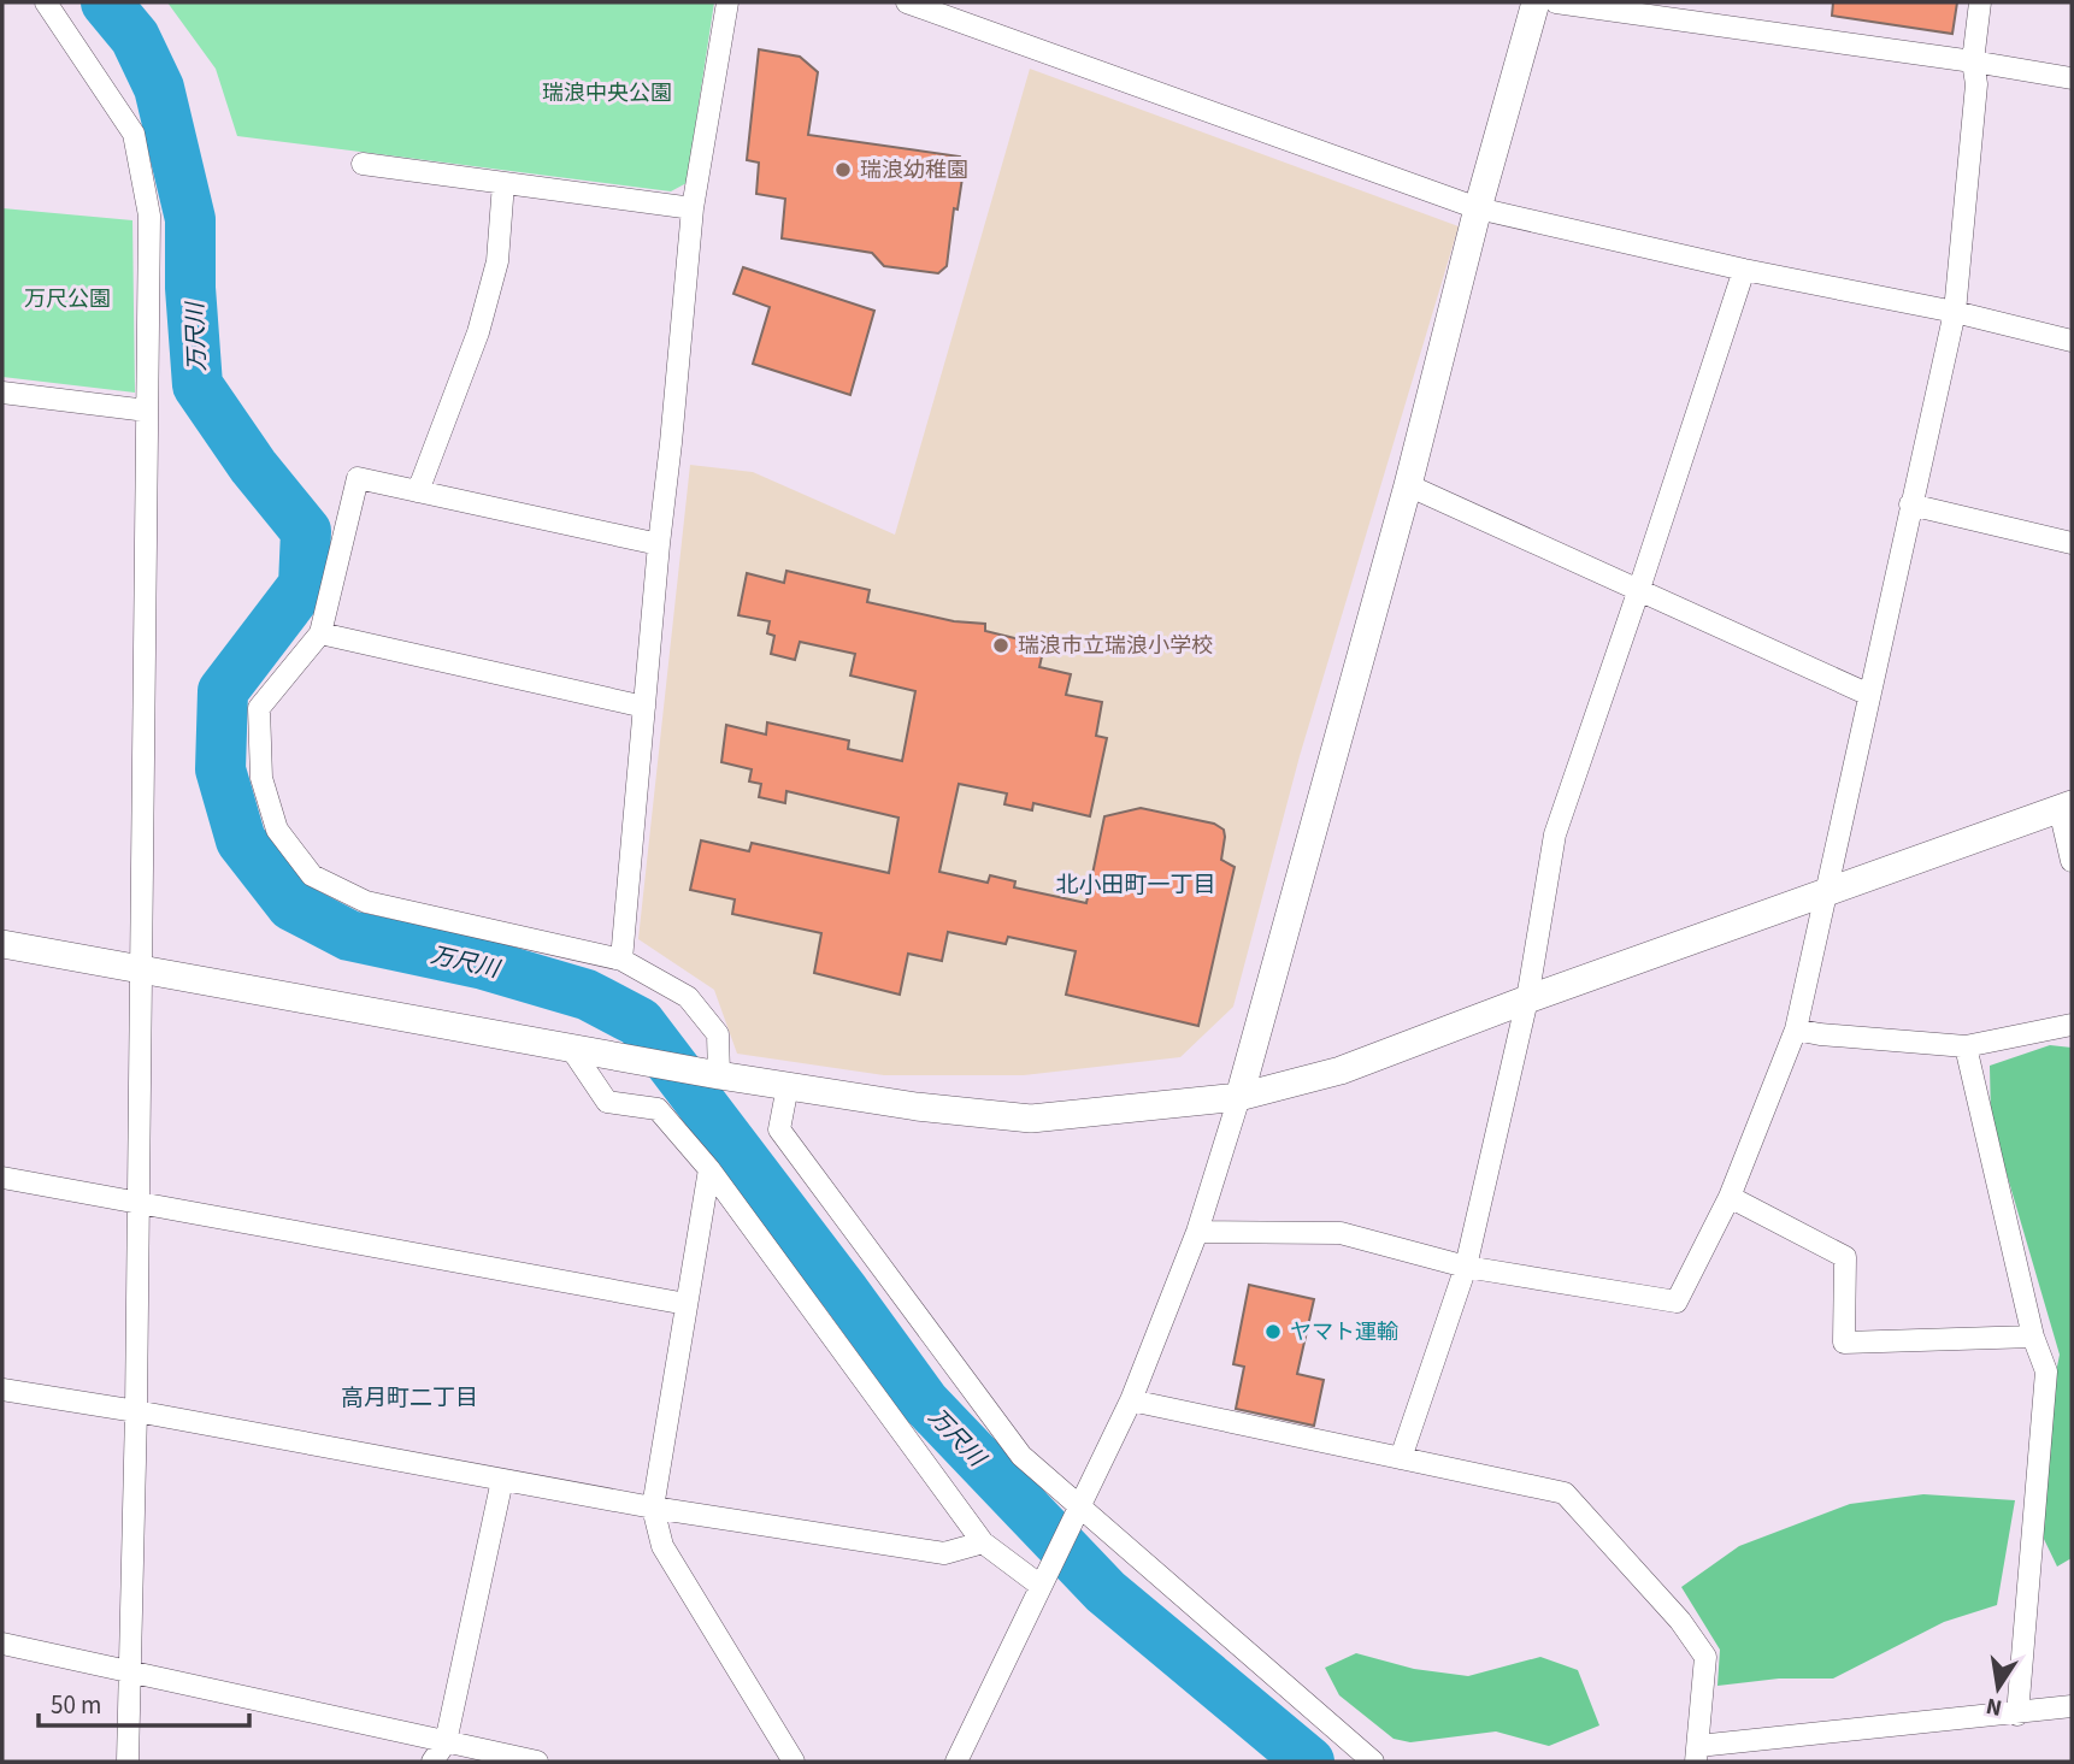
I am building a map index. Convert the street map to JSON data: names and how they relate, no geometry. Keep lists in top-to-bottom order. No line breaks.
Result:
{"districts":["北小田町一丁目","高月町二丁目"],"water":["万尺川"],"parks":["瑞浪中央公園","万尺公園"],"places":["瑞浪幼稚園","瑞浪市立瑞浪小学校","ヤマト運輸"],"scale_bar":"50 m","north":"bottom"}
